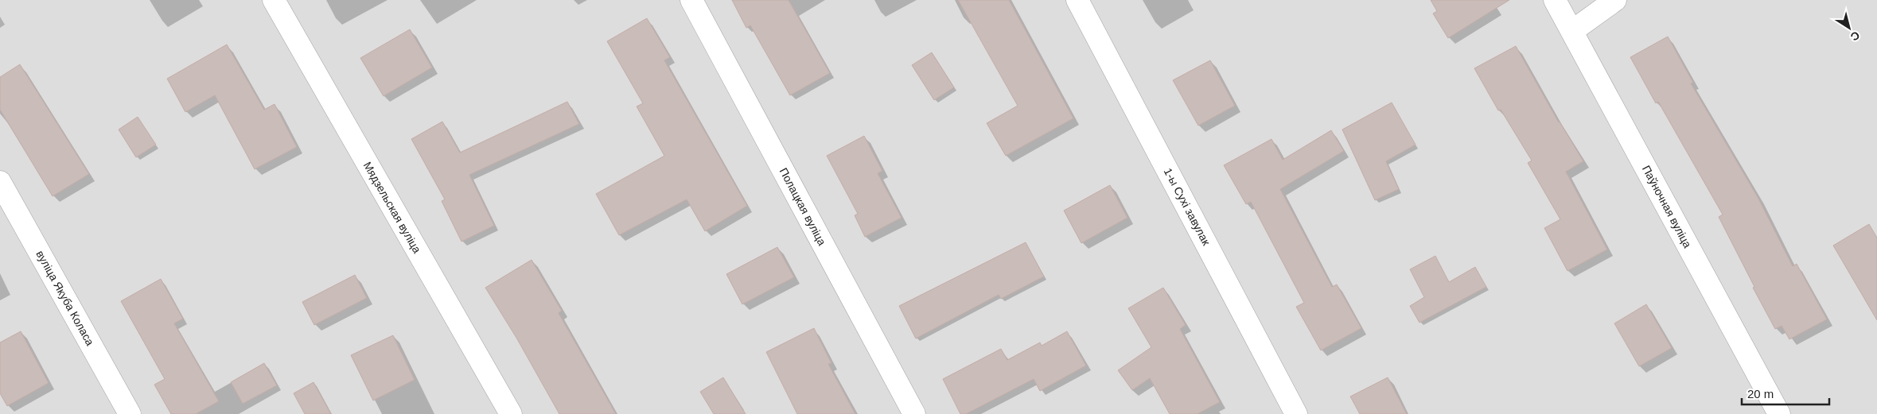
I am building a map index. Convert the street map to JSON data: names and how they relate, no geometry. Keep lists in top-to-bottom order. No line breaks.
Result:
{"streets":{"street":["Полацкая вуліца","1-ы Сухі завулак","Паўночная вуліца","Мядзельская вуліца","вуліца Якуба Коласа"]},"scale_bar":"20 m","north":"bottom right"}
